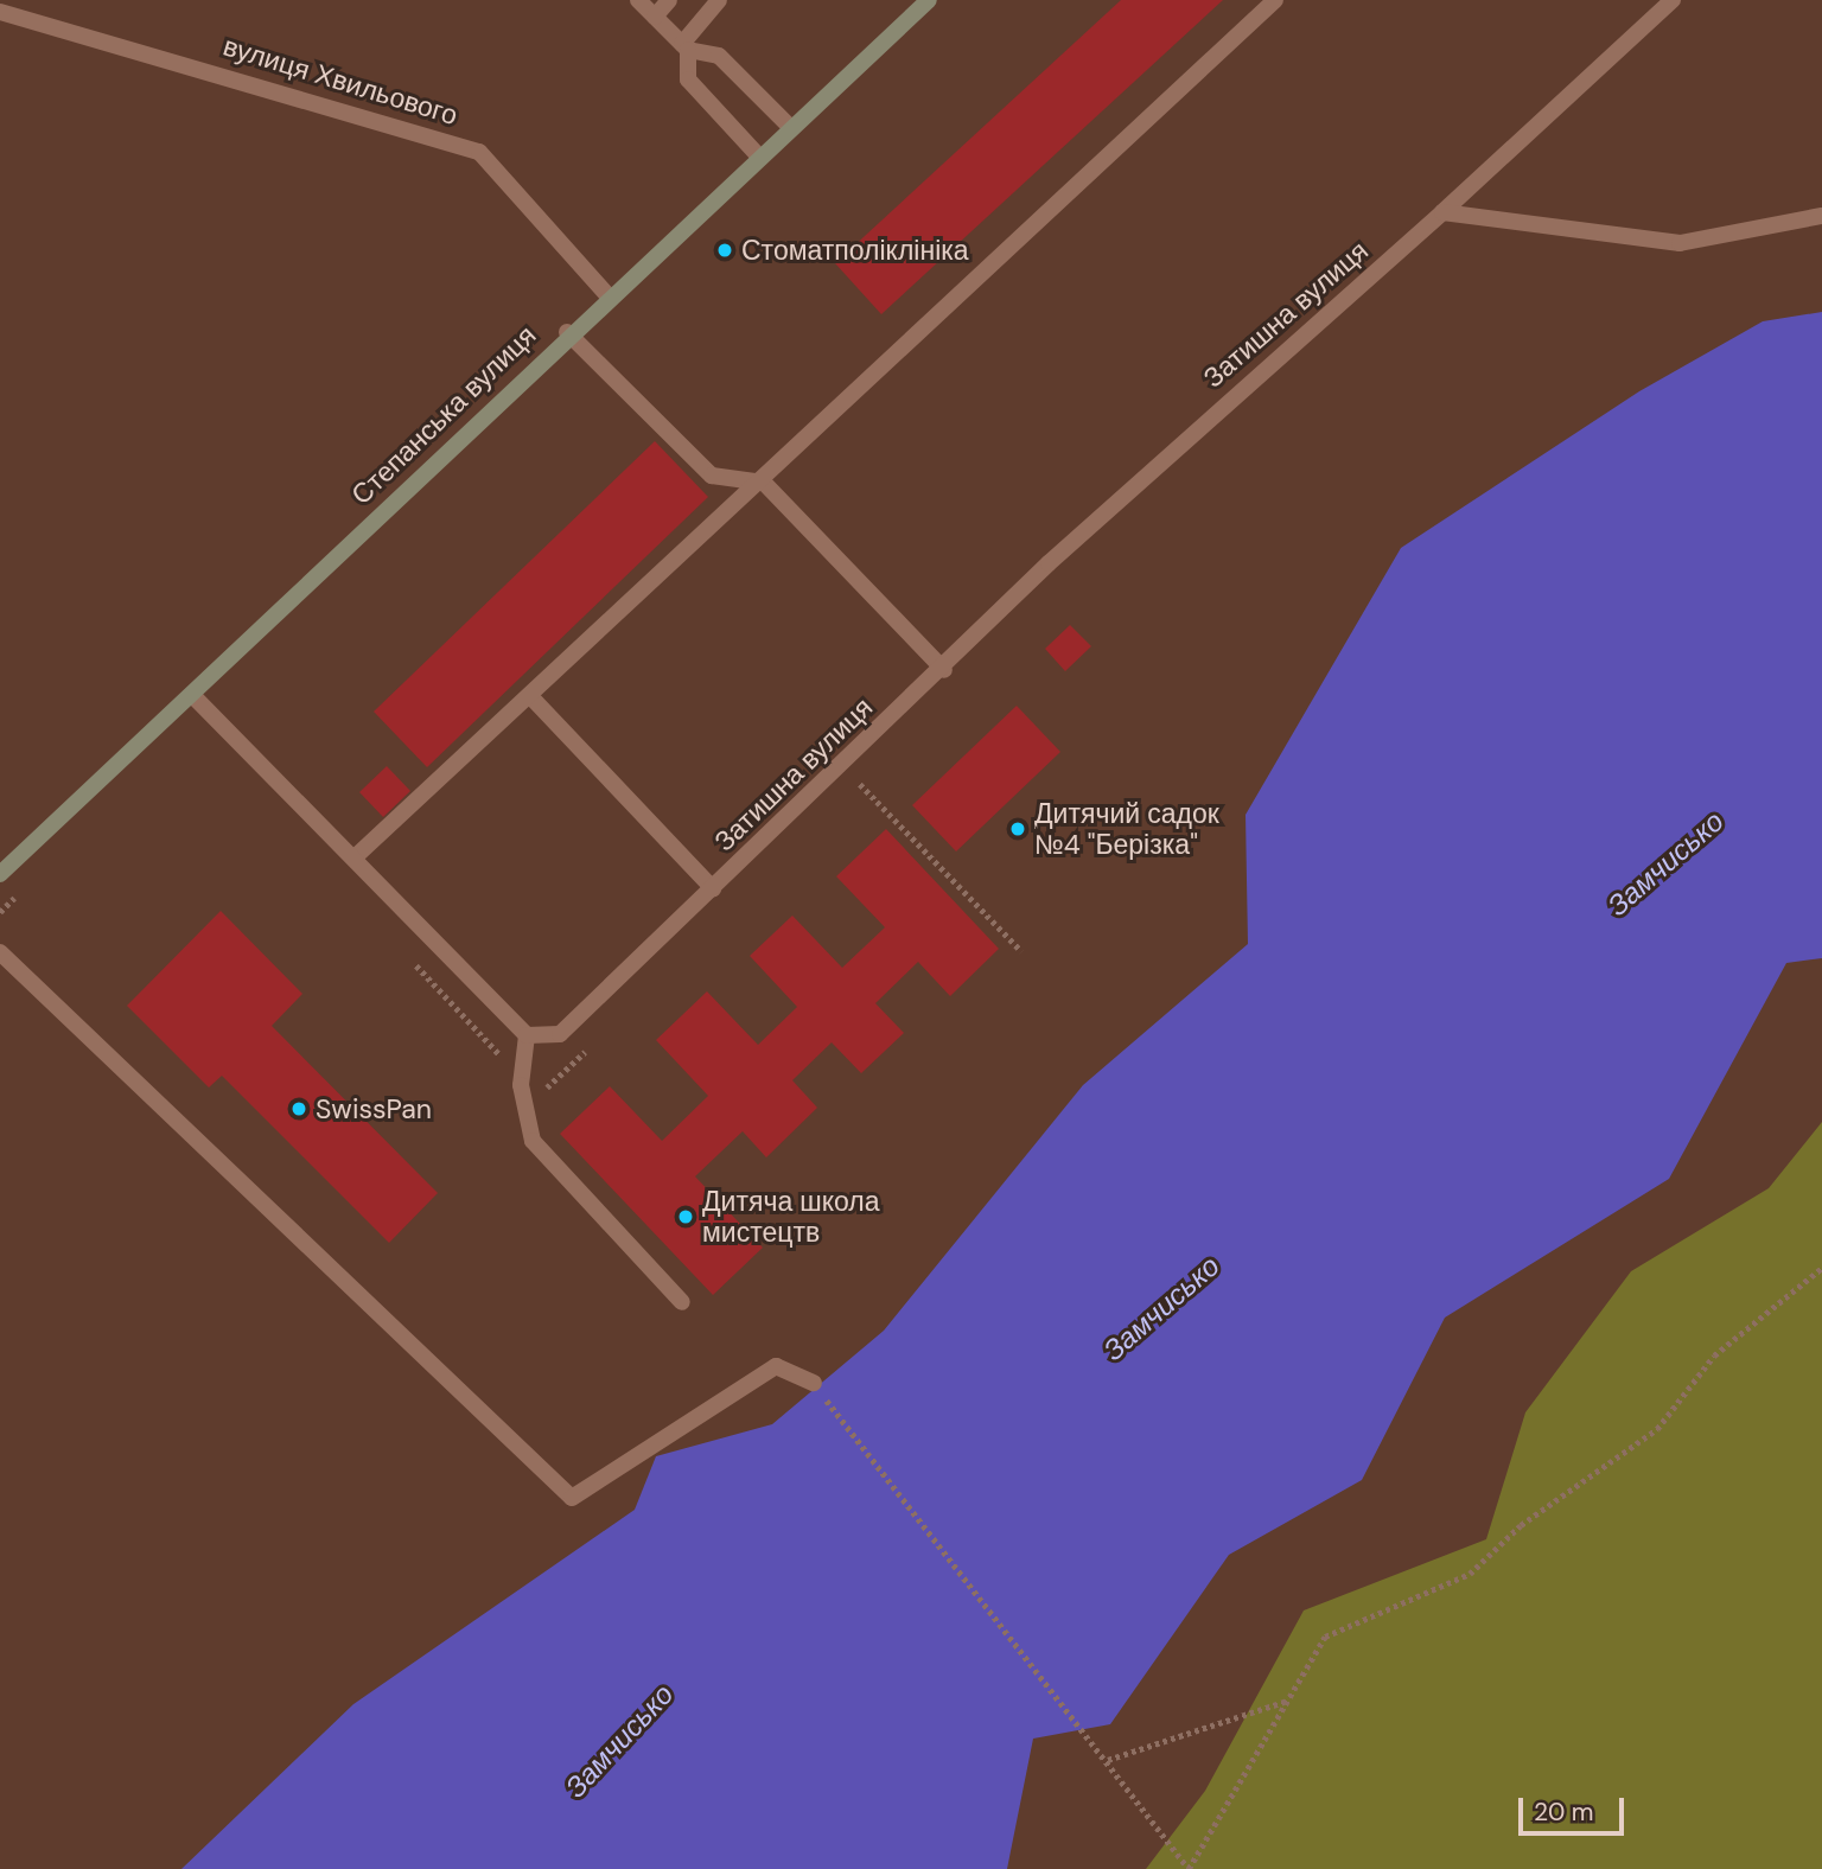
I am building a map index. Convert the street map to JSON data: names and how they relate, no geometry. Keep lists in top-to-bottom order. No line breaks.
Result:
{"streets":{"main road":["Степанська вулиця"],"street":["вулиця Хвильового","Затишна вулиця"]},"crossings":[["вулиця Хвильового","Степанська вулиця"]],"water":["Замчисько"],"places":["Стоматполіклініка","Дитячий садок №4 \"Берізка\"","SwissPan","Дитяча школа мистецтв"],"scale_bar":"20 m"}
